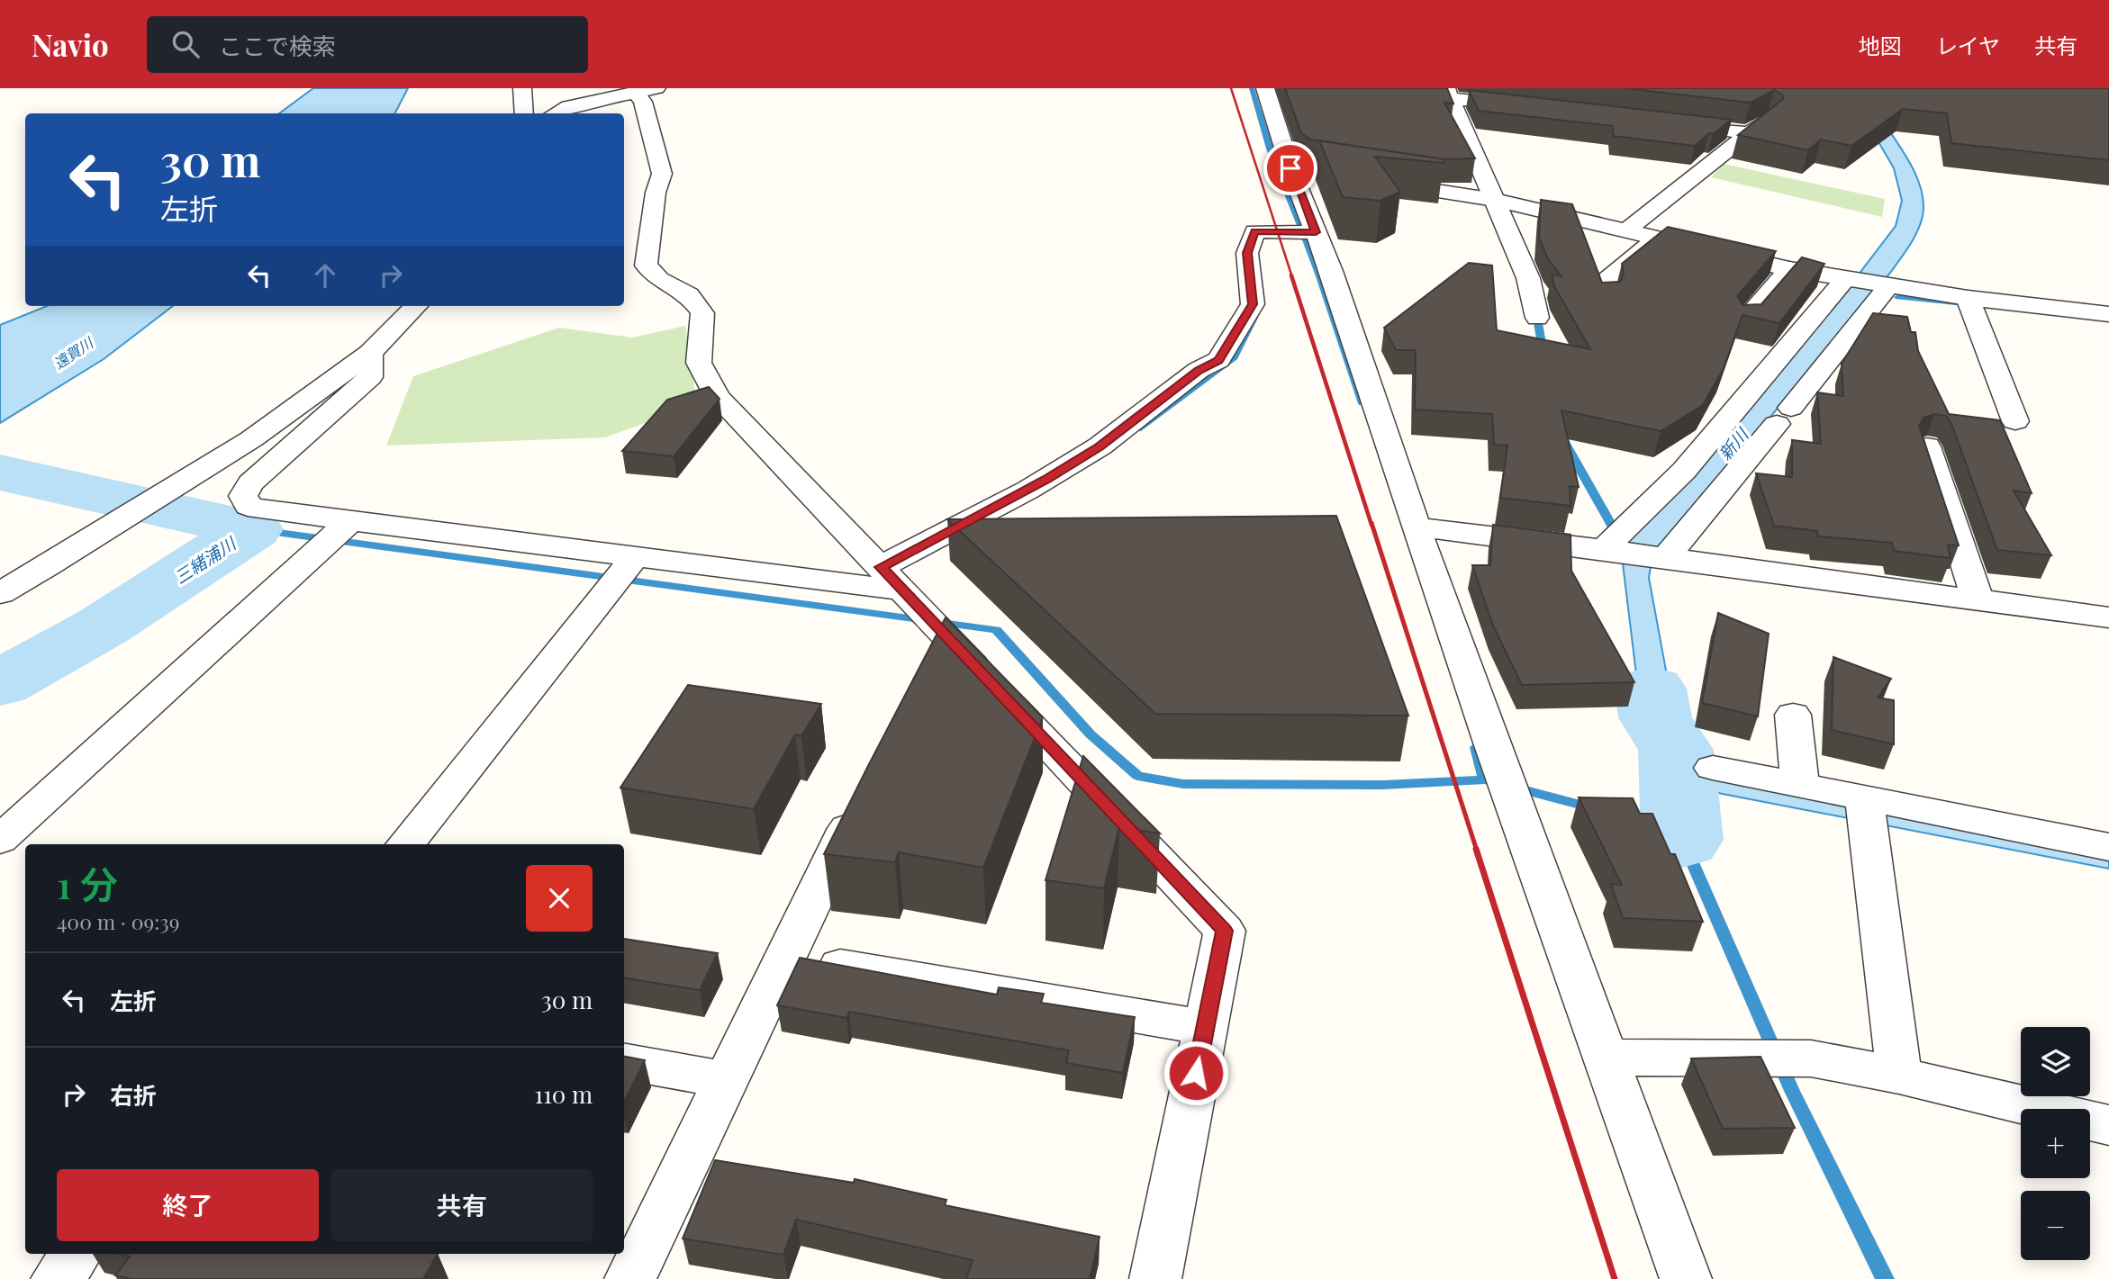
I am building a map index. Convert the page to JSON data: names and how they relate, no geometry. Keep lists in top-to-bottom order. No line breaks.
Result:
{"water":["遠賀川","新川","三緒浦川"],"page":{"header":"Navio","search":"ここで検索","nav":["地図","レイヤ","共有"],"turn":["30 m","左折"],"heading":["1 分","400 m · 09:39"],"list":[{"name":"左折","value":"30 m"},{"name":"右折","value":"110 m"}],"map_buttons":["+","−"],"buttons":["終了","共有"]}}
